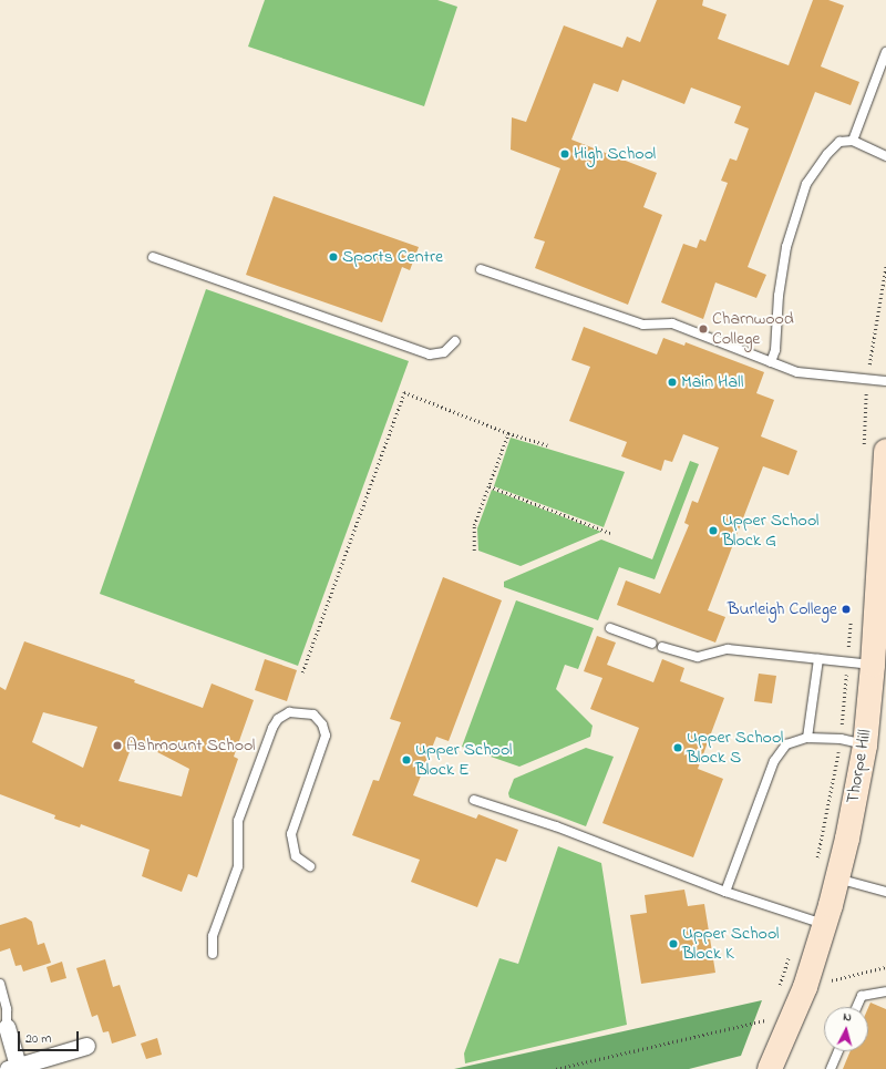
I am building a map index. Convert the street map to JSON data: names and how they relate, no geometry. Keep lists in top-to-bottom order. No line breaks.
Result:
{"streets":{"street":["Thorpe Hill"]},"places":["High School","Sports Centre","Charnwood College","Main Hall","Upper School Block G","Burleigh College","Ashmount School","Upper School Block S","Upper School Block E","Upper School Block K"],"scale_bar":"20 m","north":"top"}
